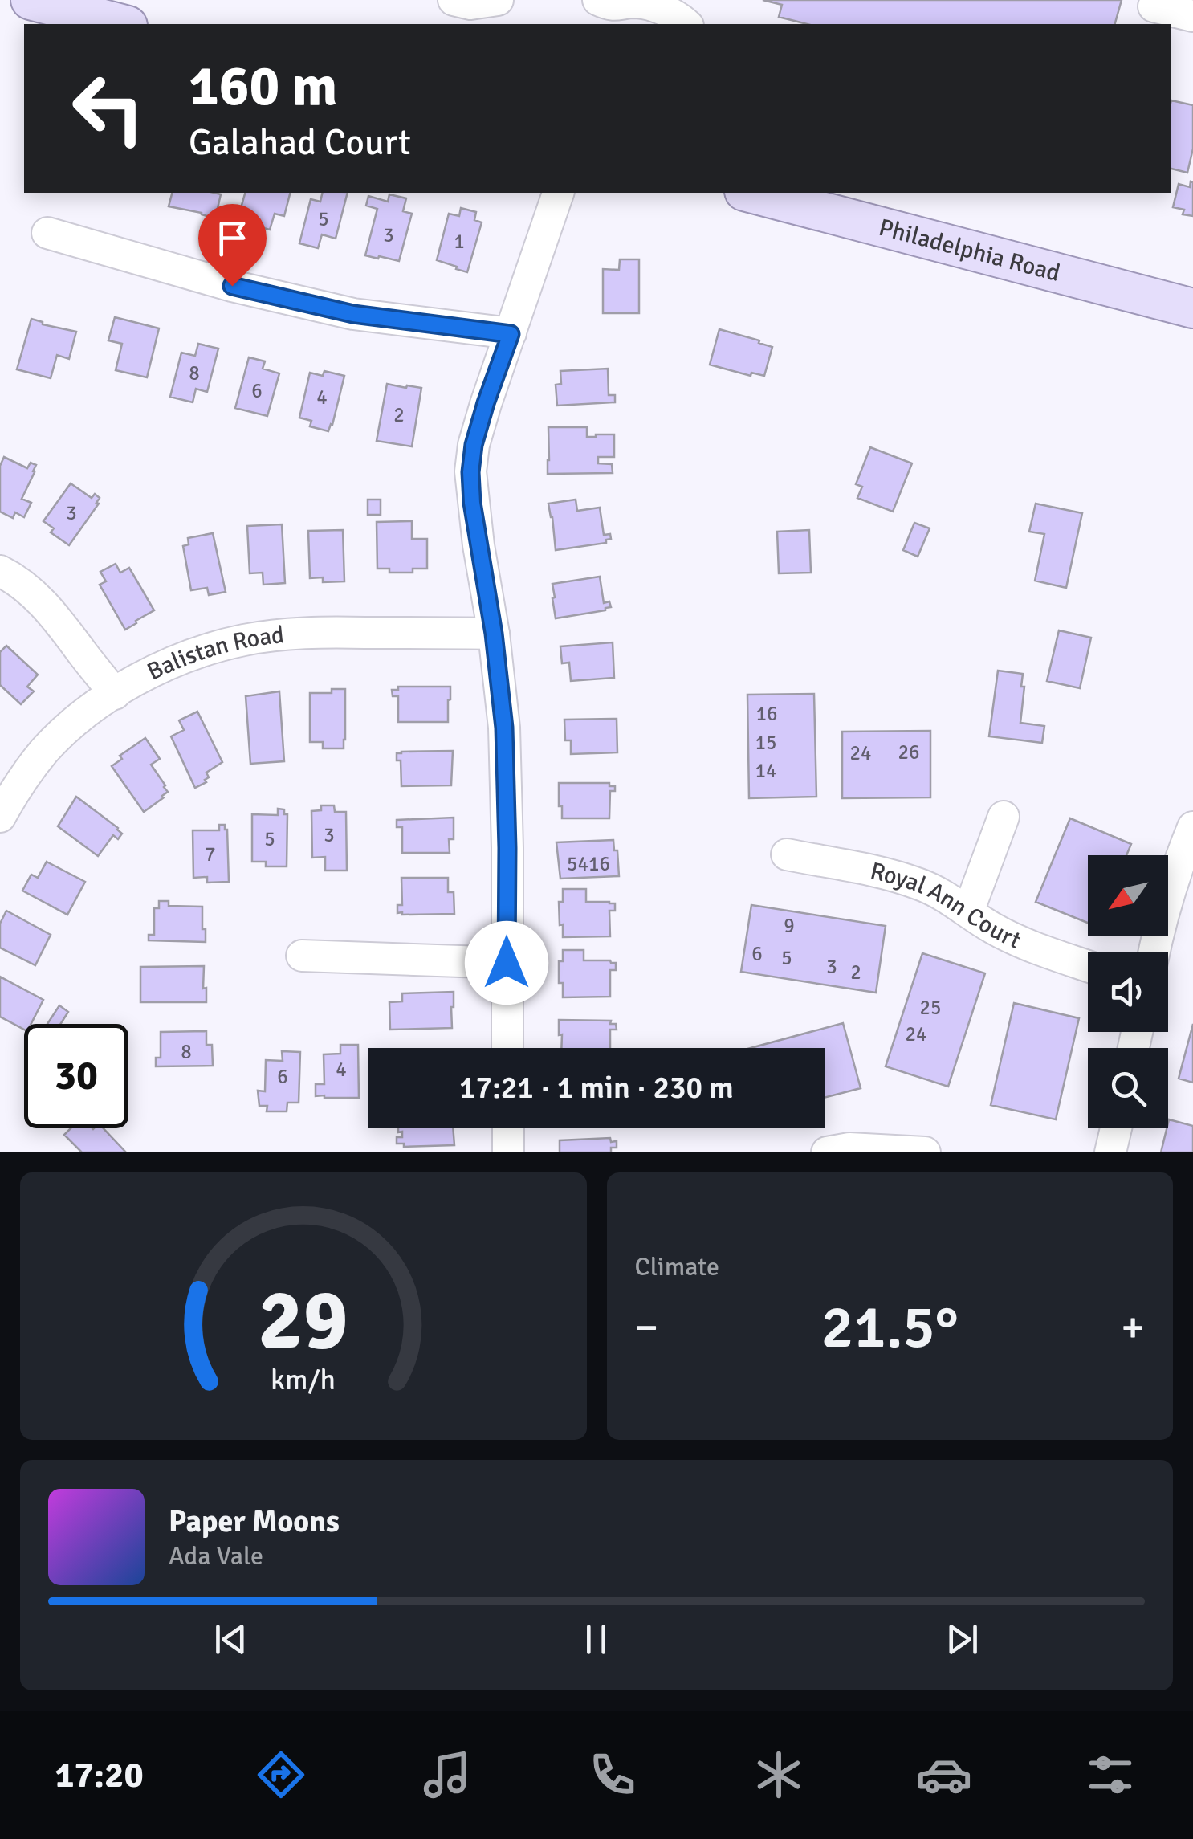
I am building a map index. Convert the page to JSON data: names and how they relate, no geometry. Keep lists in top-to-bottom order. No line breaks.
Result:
{"streets":{"main road":["Philadelphia Road"],"street":["Balistan Road","Royal Ann Court"]},"house_numbers":["5","3","1","8","6","4","2","3","16","15","26","24","14","3","5","7","5416","9","6","5","3","2","25","24","8","4","6"],"north":"bottom left","page":{"turn":["160 m","Galahad Court"],"limit":"30","trip":"17:21 · 1 min · 230 m","tile":"Climate","heat":["−","21.5°","+"],"song":["Paper Moons","Ada Vale"],"tabs":"17:20","gauge":["29","km/h"]}}
